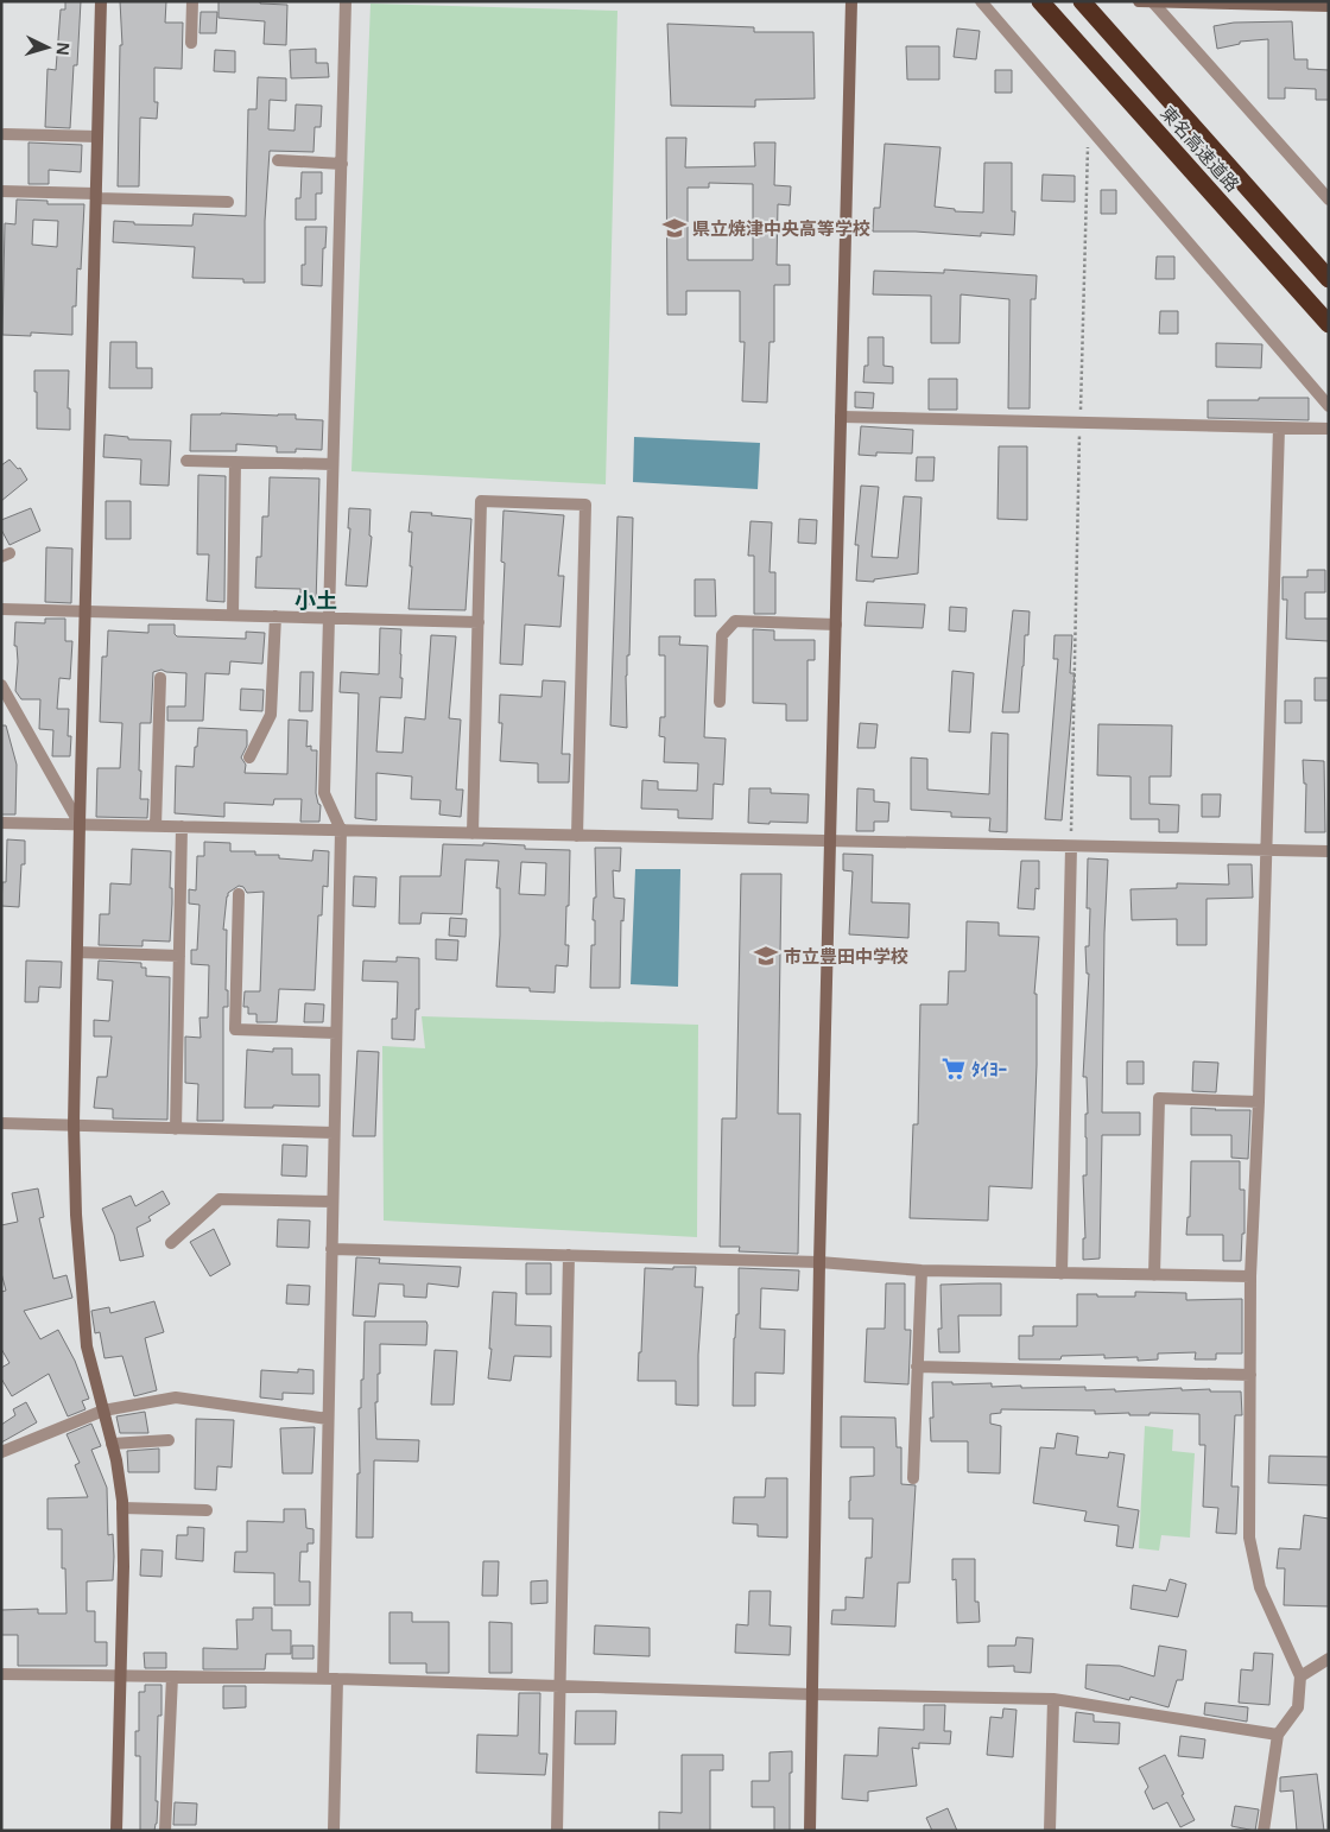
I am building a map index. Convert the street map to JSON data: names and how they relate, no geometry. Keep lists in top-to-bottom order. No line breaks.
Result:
{"streets":{"highway":["東名高速道路"]},"districts":["小土"],"places":{"school or university":["県立焼津中央高等学校","市立豊田中学校"],"supermarket":["ﾀｲﾖｰ"]},"north":"right"}
